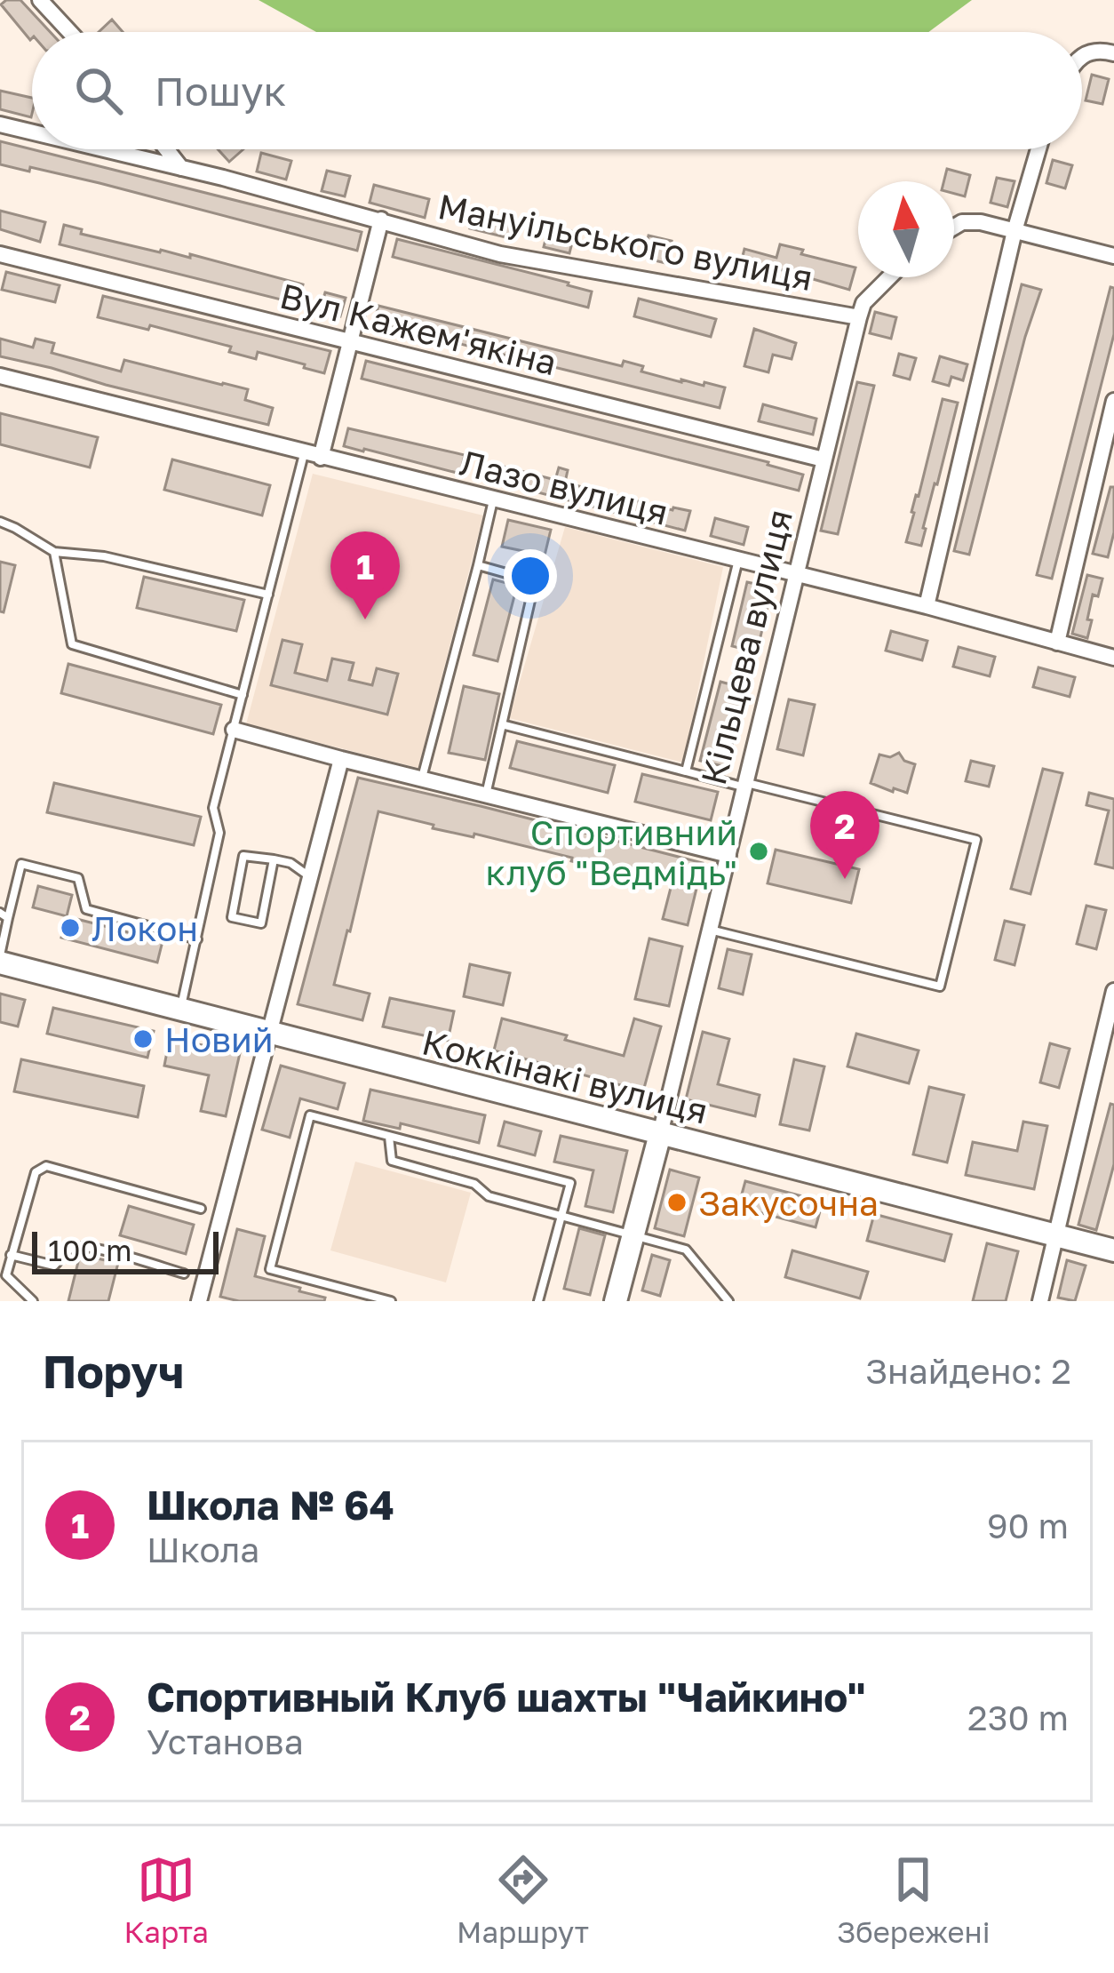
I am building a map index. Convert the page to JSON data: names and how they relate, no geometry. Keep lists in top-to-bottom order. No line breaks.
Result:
{"streets":{"street":["Мануільського вулиця","Вул Кажем'якіна","Лазо вулиця","Кільцева вулиця","Коккінакі вулиця"]},"crossings":[["Мануільського вулиця","Кільцева вулиця"],["Вул Кажем'якіна","Кільцева вулиця"],["Лазо вулиця","Кільцева вулиця"],["Кільцева вулиця","Коккінакі вулиця"]],"places":["Спортивний клуб \"Ведмідь\"","Локон","Новий","Закусочна"],"scale_bar":"100 m","north":"top","page":{"search":"Пошук","pins":["1","2"],"scale":"100 m","heading":["Поруч","Знайдено: 2"],"list":[{"mark":"1","name":"Школа № 64","note":"Школа","value":"90 m"},{"mark":"2","name":"Спортивный Клуб шахты \"Чайкино\"","note":"Установа","value":"230 m"}],"nav":["Карта","Маршрут","Збережені"]}}
